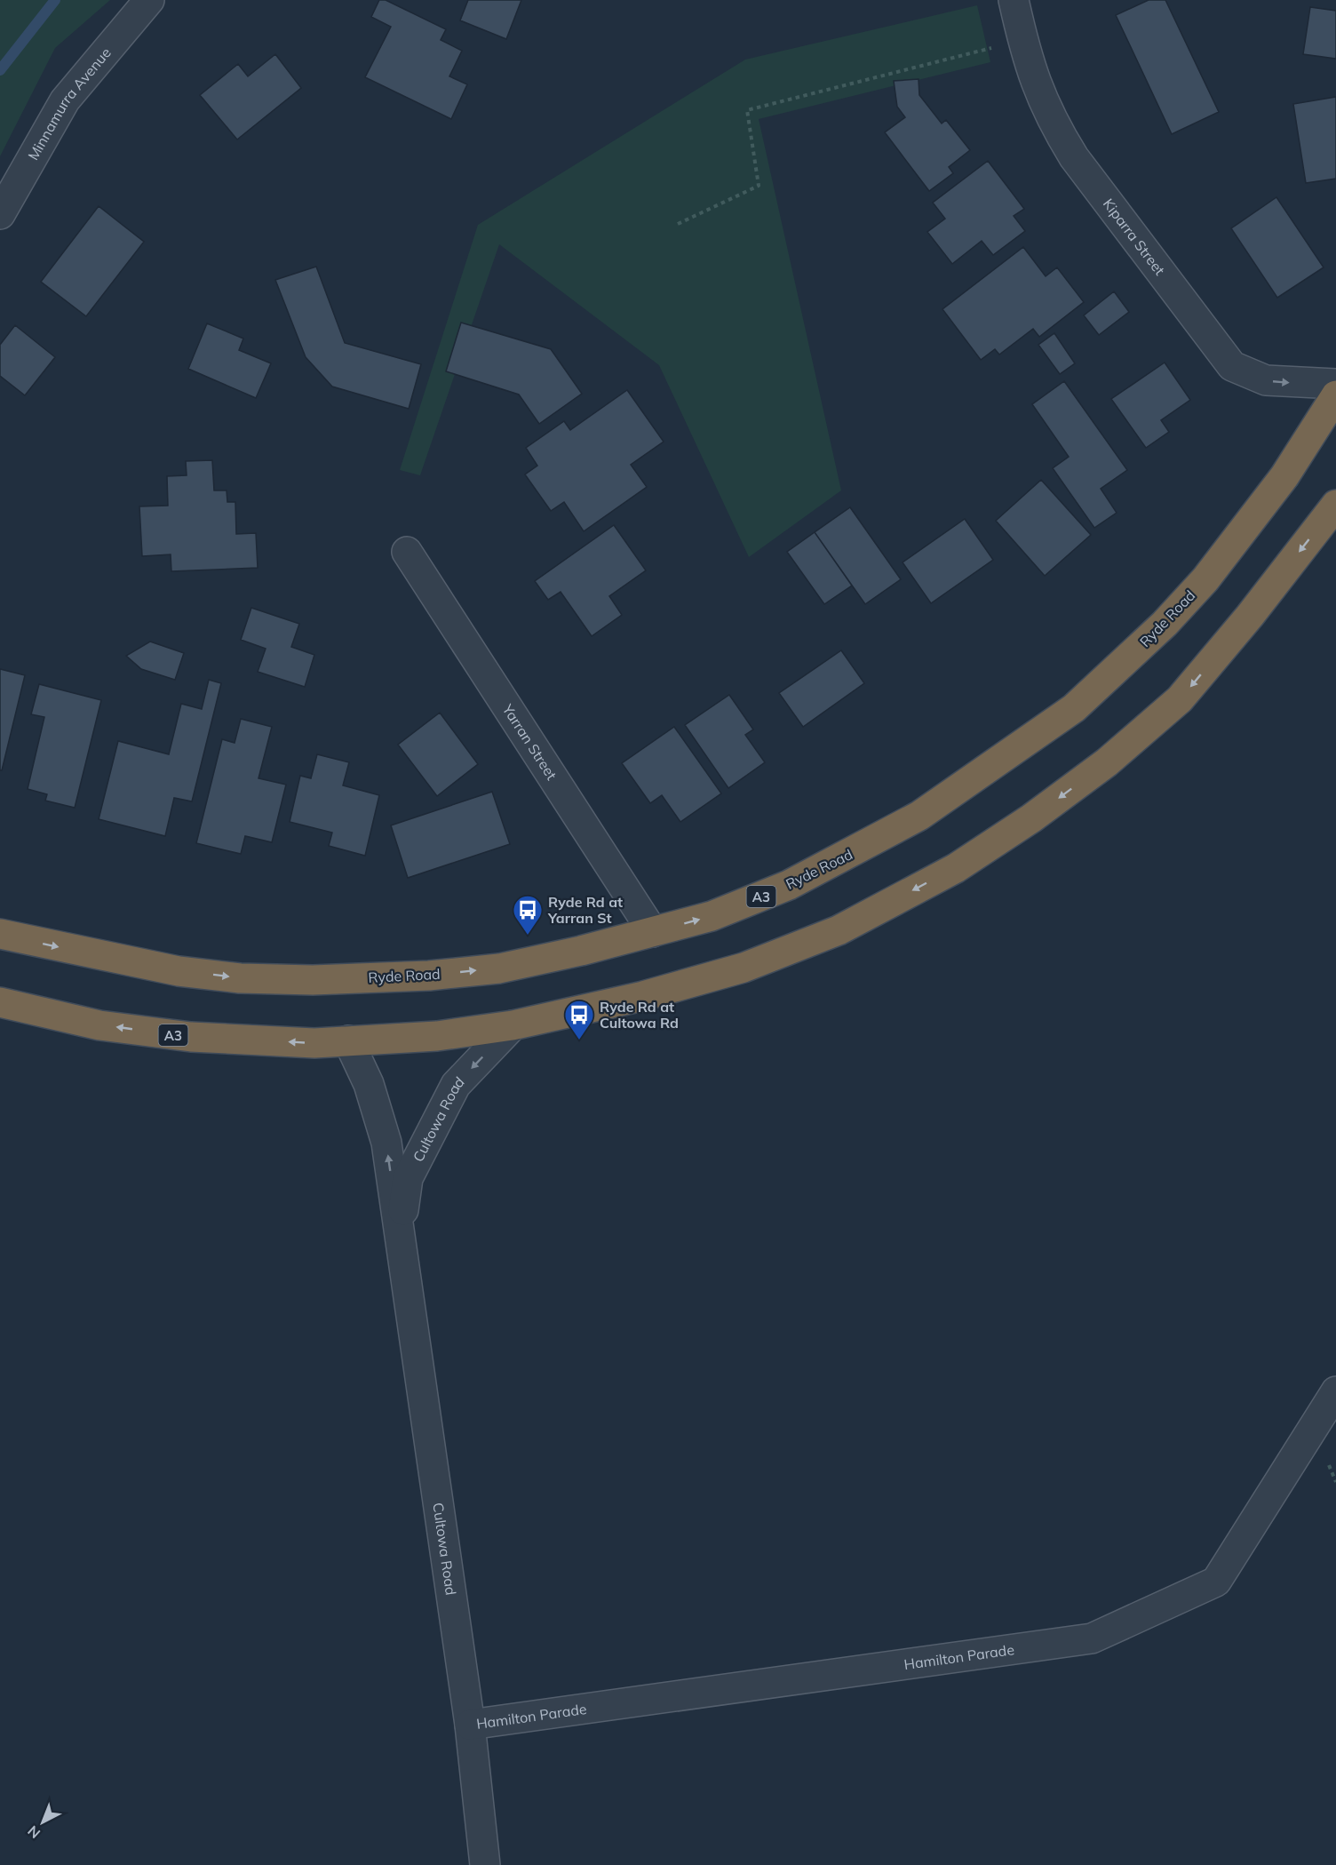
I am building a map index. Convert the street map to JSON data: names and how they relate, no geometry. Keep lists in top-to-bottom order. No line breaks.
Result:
{"streets":{"highway":["Ryde Road","A3"],"street":["Minnamurra Avenue","Kiparra Street","Yarran Street","Cultowa Road","Hamilton Parade"]},"crossings":[["Ryde Road","Yarran Street"],["A3","Cultowa Road"],["Cultowa Road","Hamilton Parade"]],"one_way":["Kiparra Street"],"places":{"bus stop":["Ryde Rd at Yarran St","Ryde Rd at Cultowa Rd"]},"north":"bottom left"}
